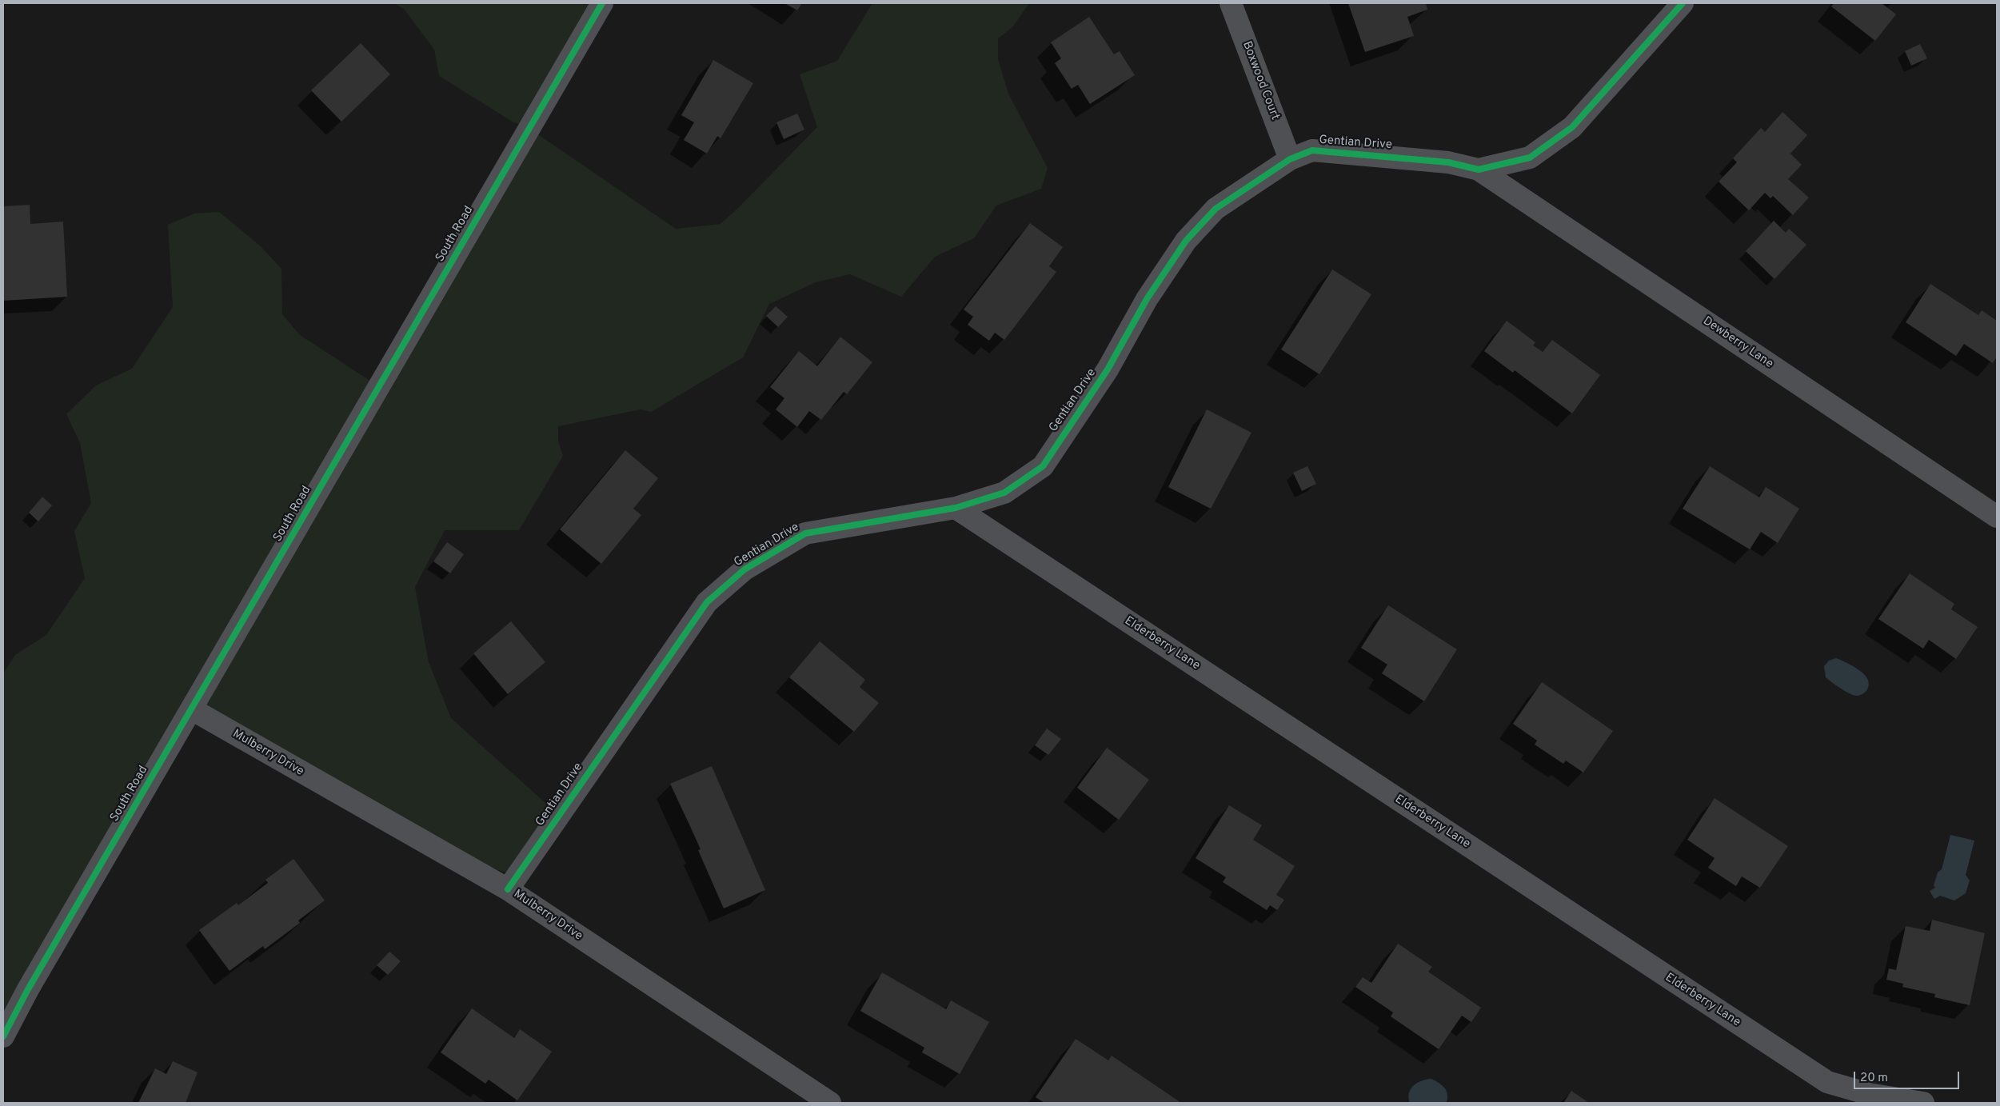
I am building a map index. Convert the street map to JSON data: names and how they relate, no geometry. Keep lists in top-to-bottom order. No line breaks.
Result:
{"streets":{"street":["Boxwood Court","Gentian Drive","South Road","Dewberry Lane","Elderberry Lane","Mulberry Drive"]},"crossings":[["Boxwood Court","Gentian Drive"],["Gentian Drive","Dewberry Lane"],["Gentian Drive","Elderberry Lane"],["Gentian Drive","Mulberry Drive"],["South Road","Mulberry Drive"]],"scale_bar":"20 m"}
